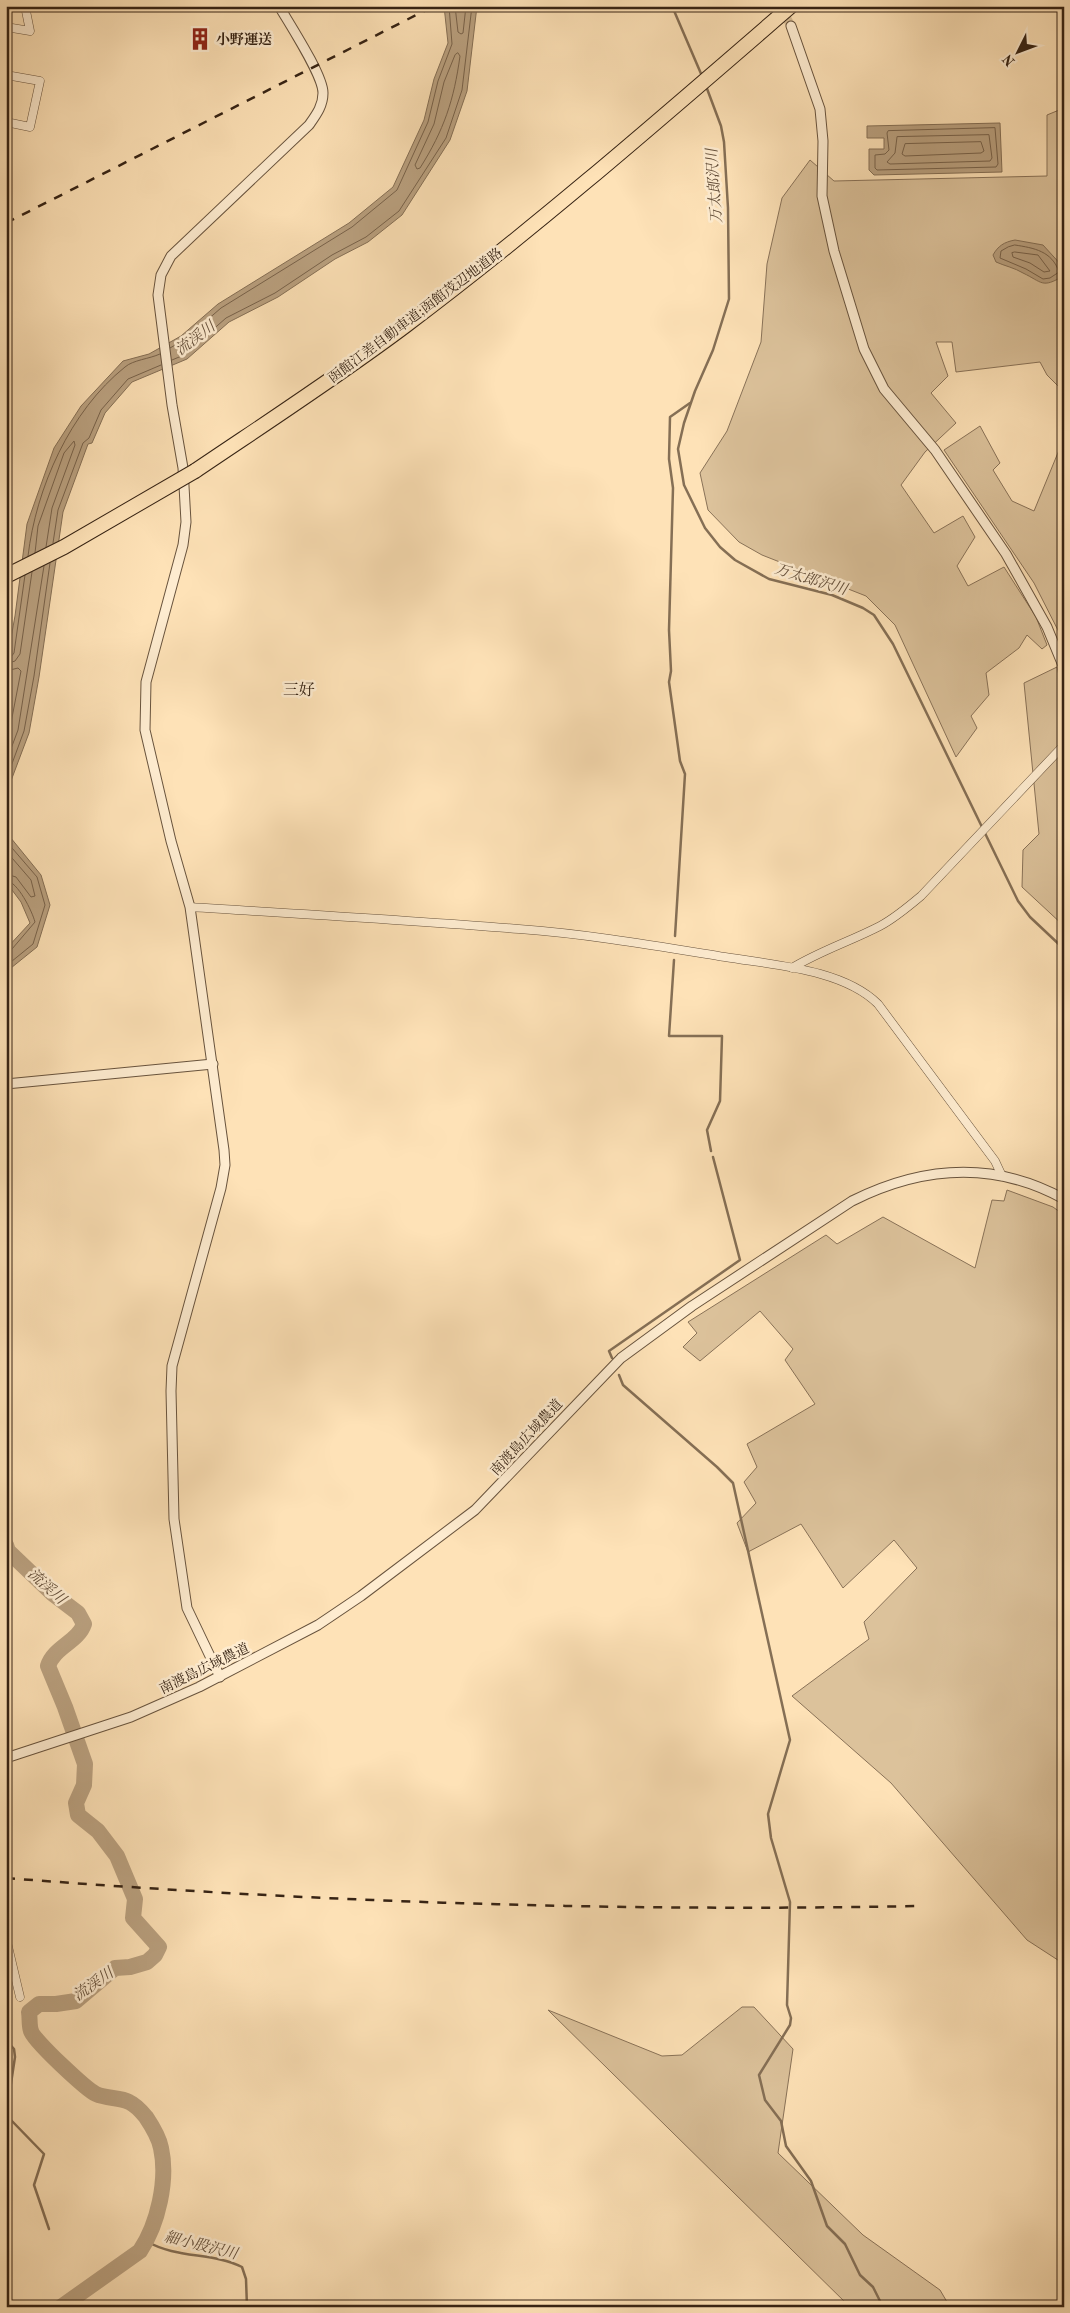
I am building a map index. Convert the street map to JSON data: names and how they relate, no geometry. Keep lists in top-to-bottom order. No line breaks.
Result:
{"streets":{"highway":["函館江差自動車道;函館茂辺地道路"],"street":["南渡島広域農道"]},"districts":["三好"],"water":["万太郎沢川","流渓川","細小股沢川"],"places":{"building":["小野運送"]},"north":"bottom left"}
